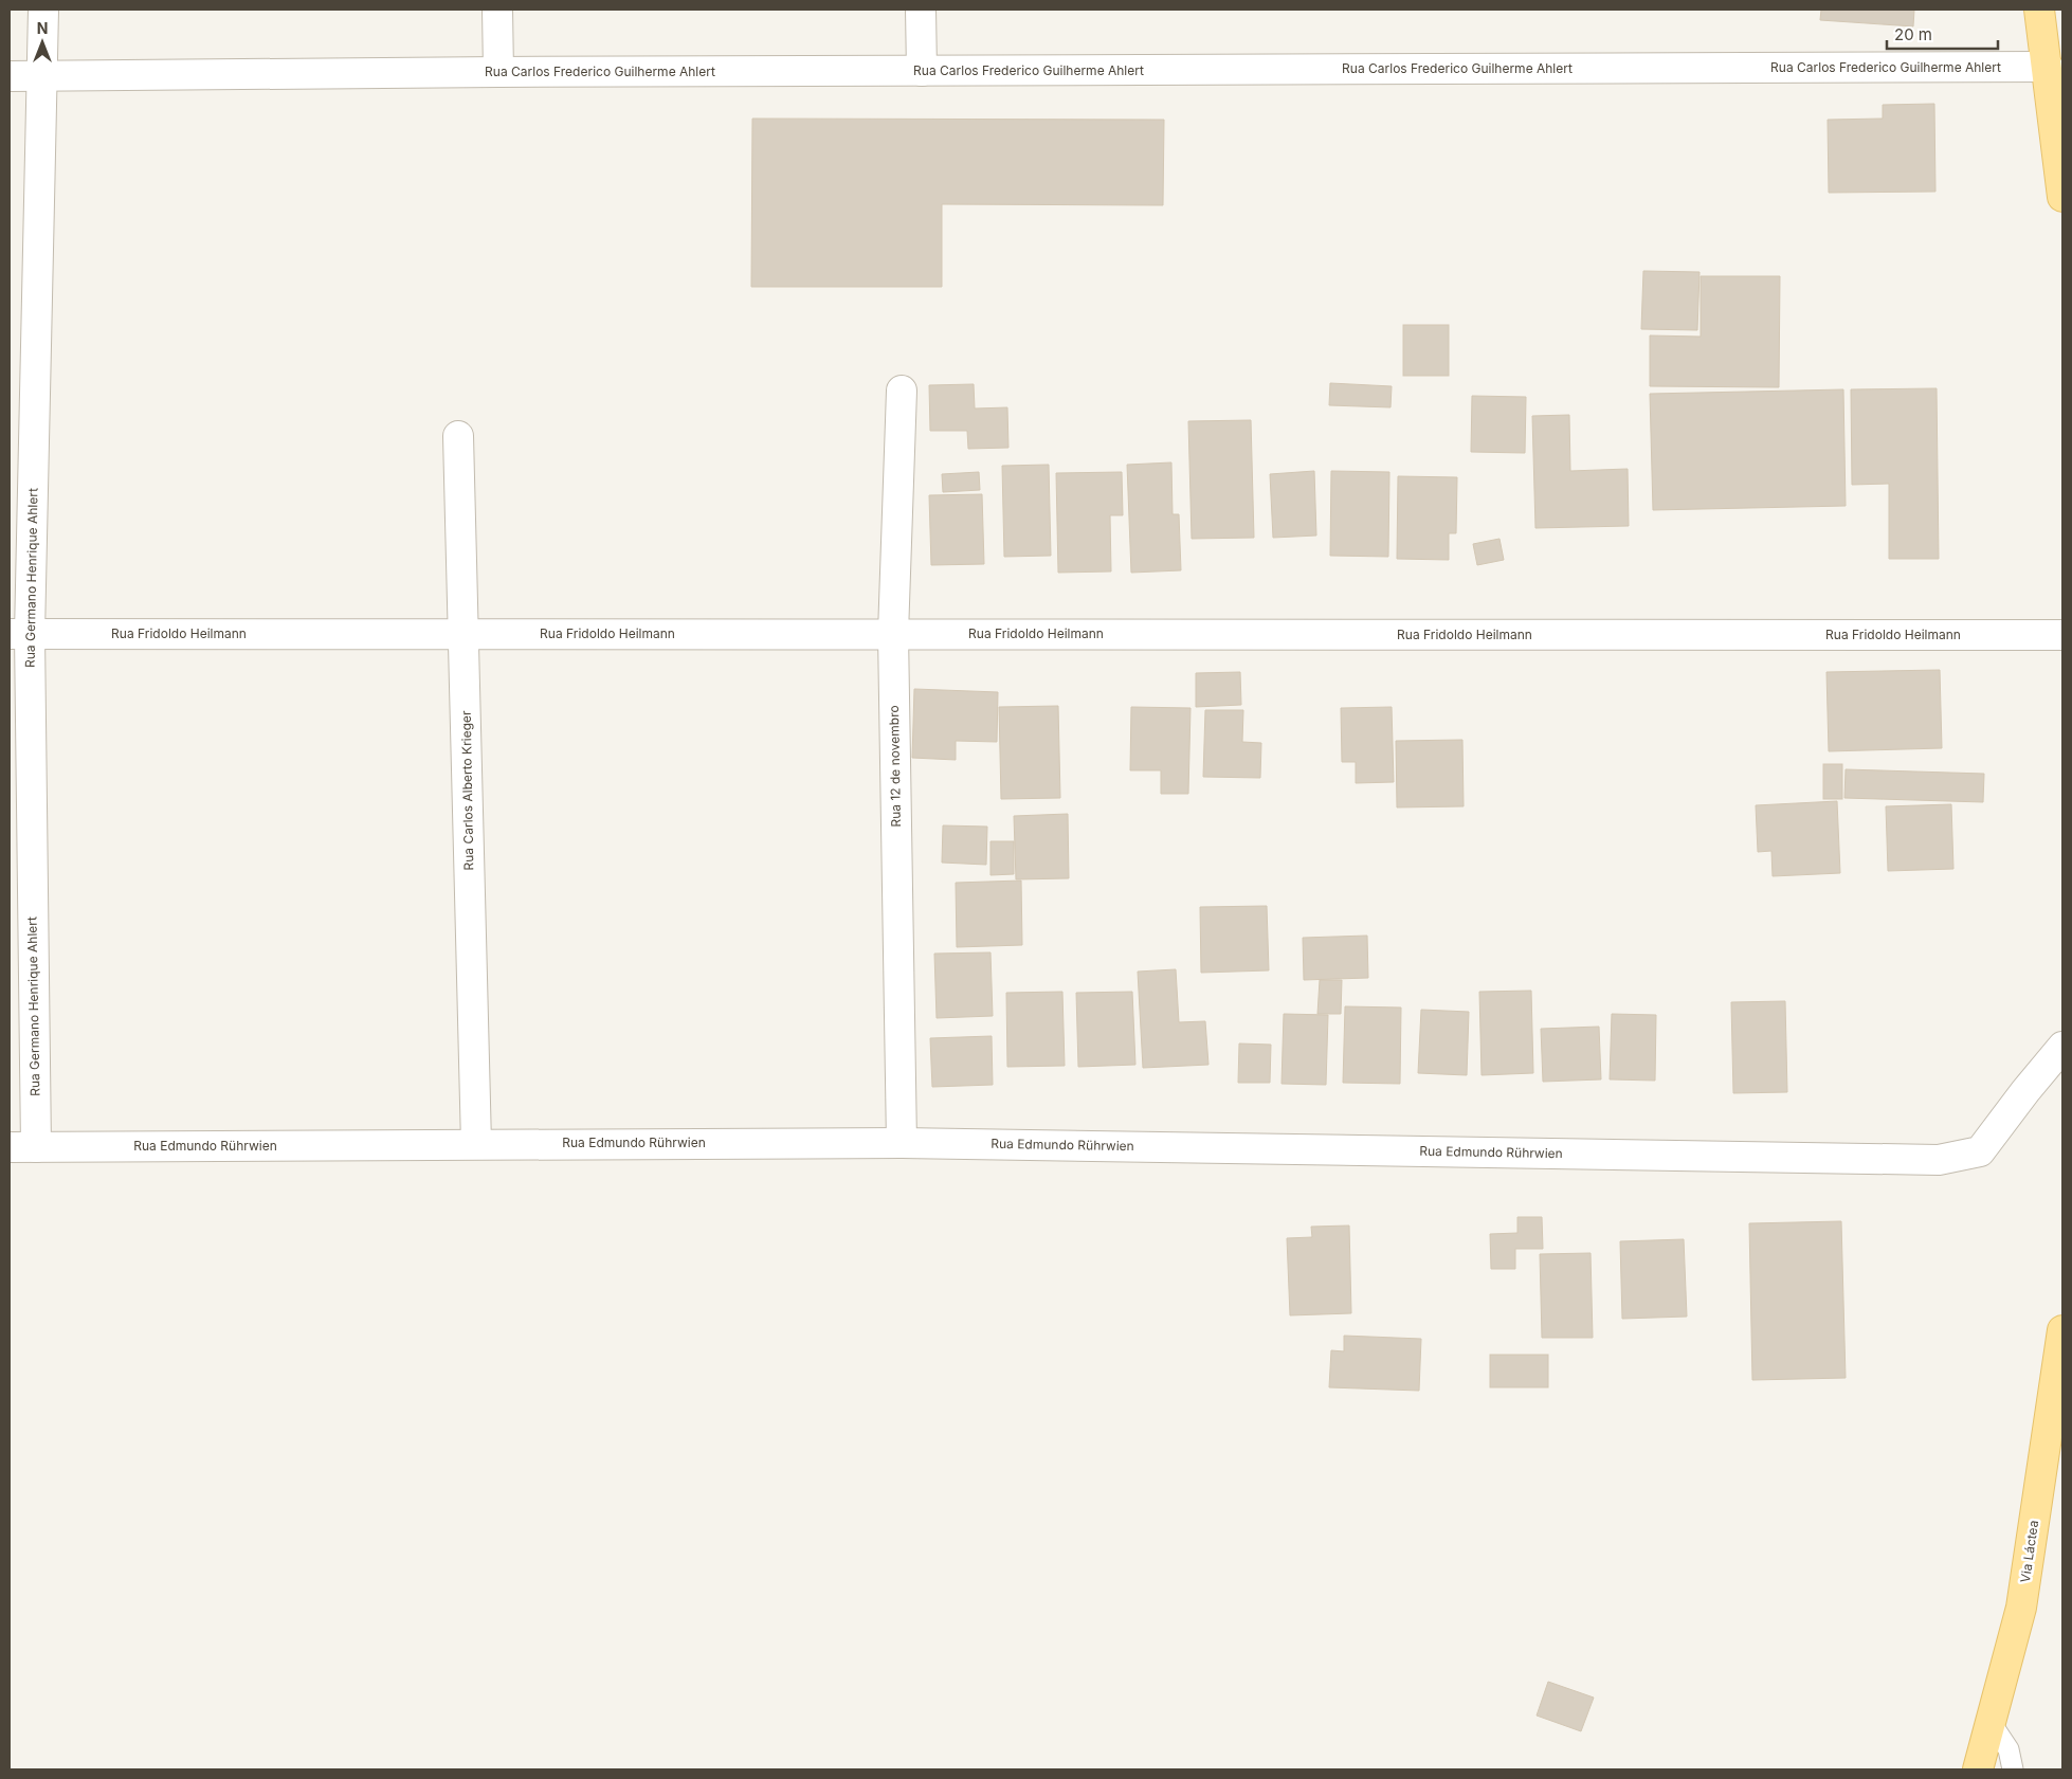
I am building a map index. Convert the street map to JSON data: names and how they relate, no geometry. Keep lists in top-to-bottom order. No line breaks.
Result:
{"streets":{"main road":["Via Láctea"],"street":["Rua Carlos Frederico Guilherme Ahlert","Rua Germano Henrique Ahlert","Rua Fridoldo Heilmann","Rua 12 de novembro","Rua Carlos Alberto Krieger","Rua Edmundo Rührwien"]},"crossings":[["Rua Carlos Frederico Guilherme Ahlert","Rua Germano Henrique Ahlert"],["Rua Germano Henrique Ahlert","Rua Fridoldo Heilmann"],["Rua Germano Henrique Ahlert","Rua Edmundo Rührwien"],["Rua Fridoldo Heilmann","Rua 12 de novembro"],["Rua Fridoldo Heilmann","Rua Carlos Alberto Krieger"],["Rua 12 de novembro","Rua Edmundo Rührwien"],["Rua Carlos Alberto Krieger","Rua Edmundo Rührwien"]],"scale_bar":"20 m","north":"top"}
